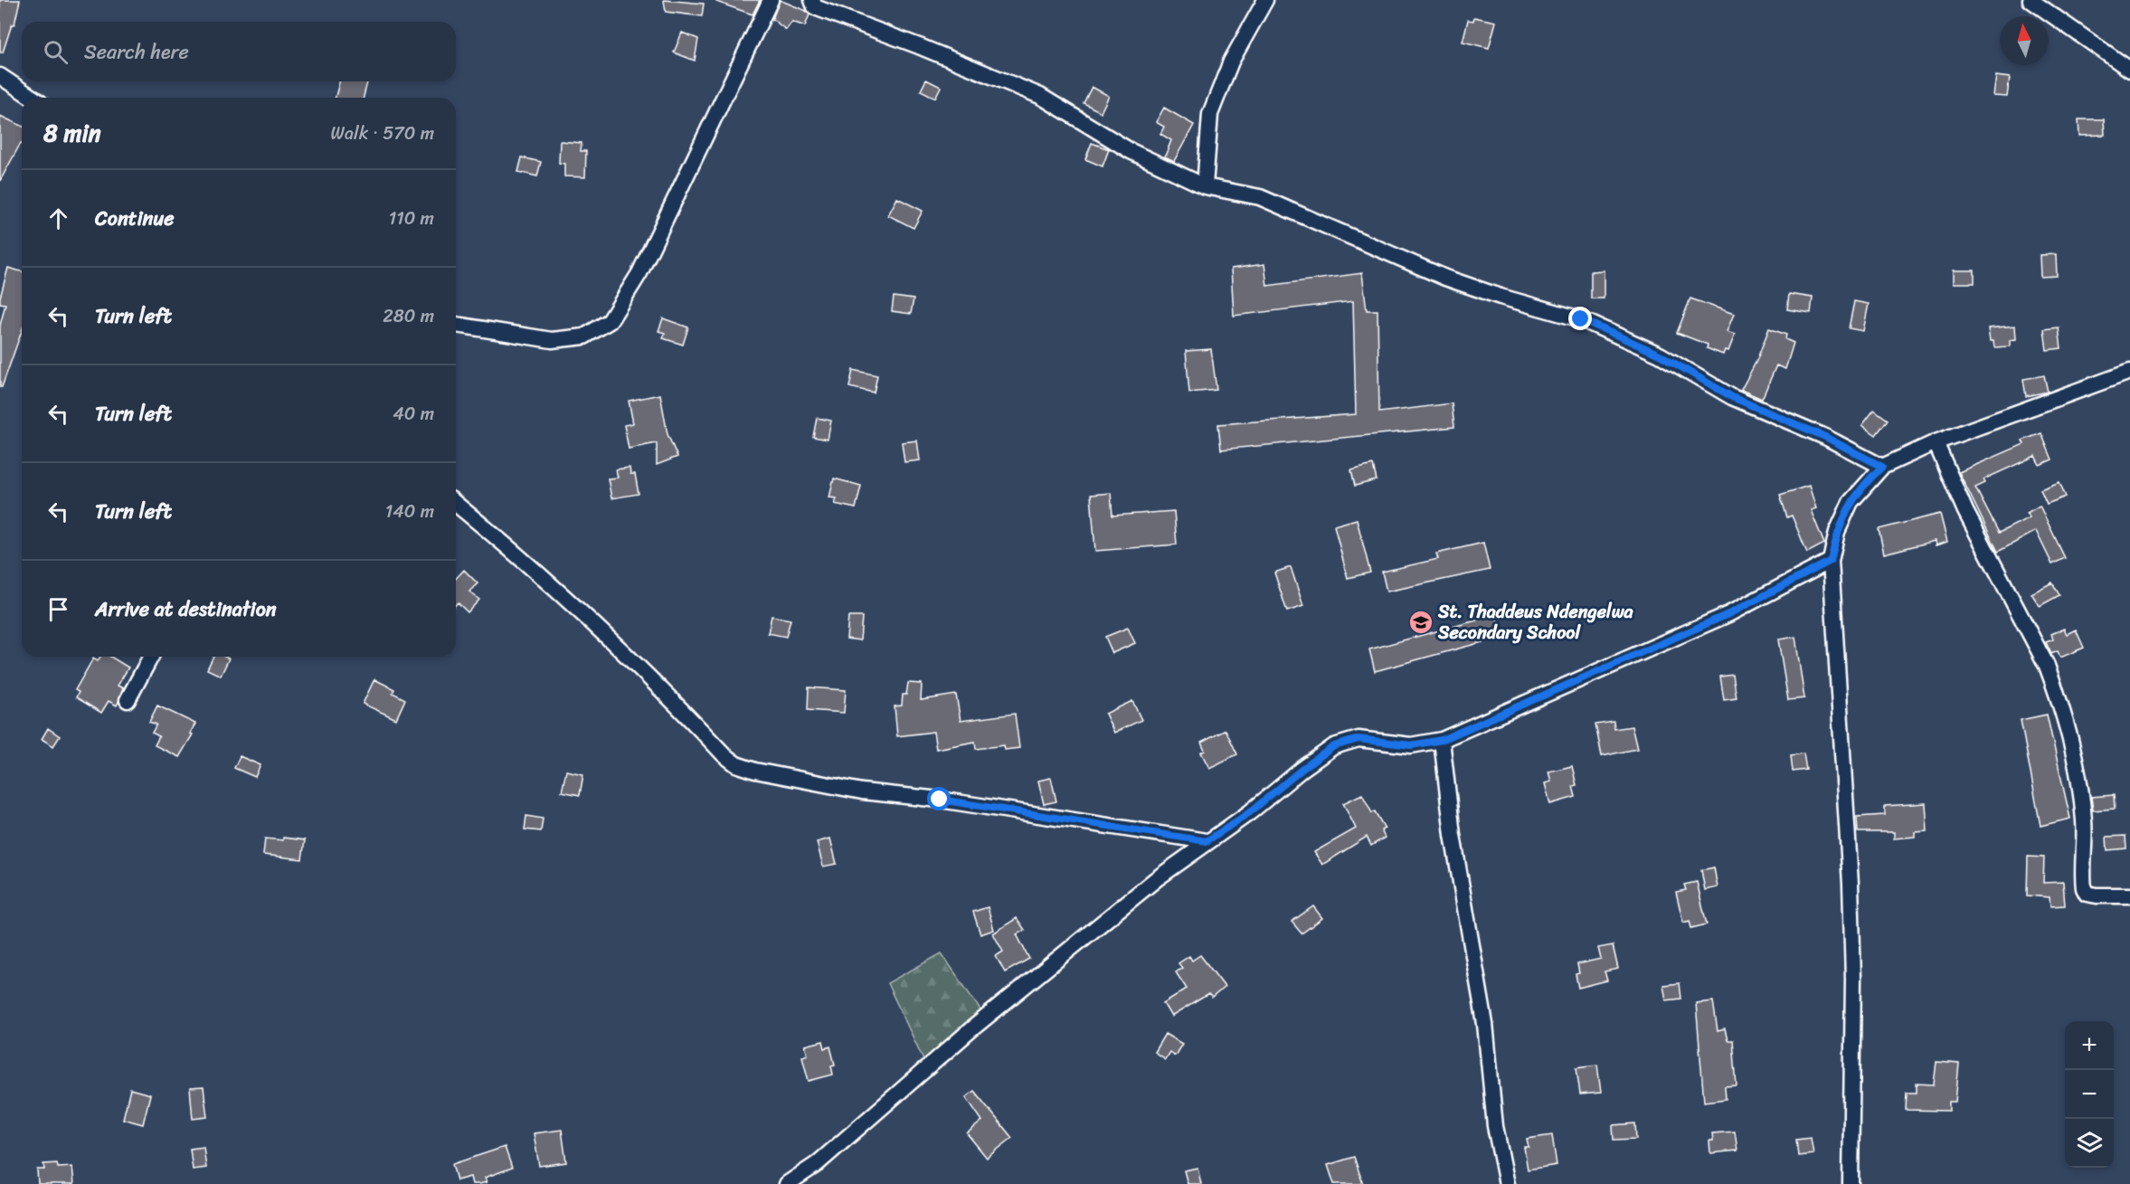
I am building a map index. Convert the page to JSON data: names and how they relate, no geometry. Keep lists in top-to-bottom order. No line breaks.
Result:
{"places":{"school or university":["St. Thaddeus Ndengelwa Secondary School"]},"north":"top","page":{"search":"Search here","heading":["8 min","Walk · 570 m"],"list":[["Continue","110 m"],["Turn left","280 m"],["Turn left","40 m"],["Turn left","140 m"],"Arrive at destination"],"map_buttons":["+","−"]}}
